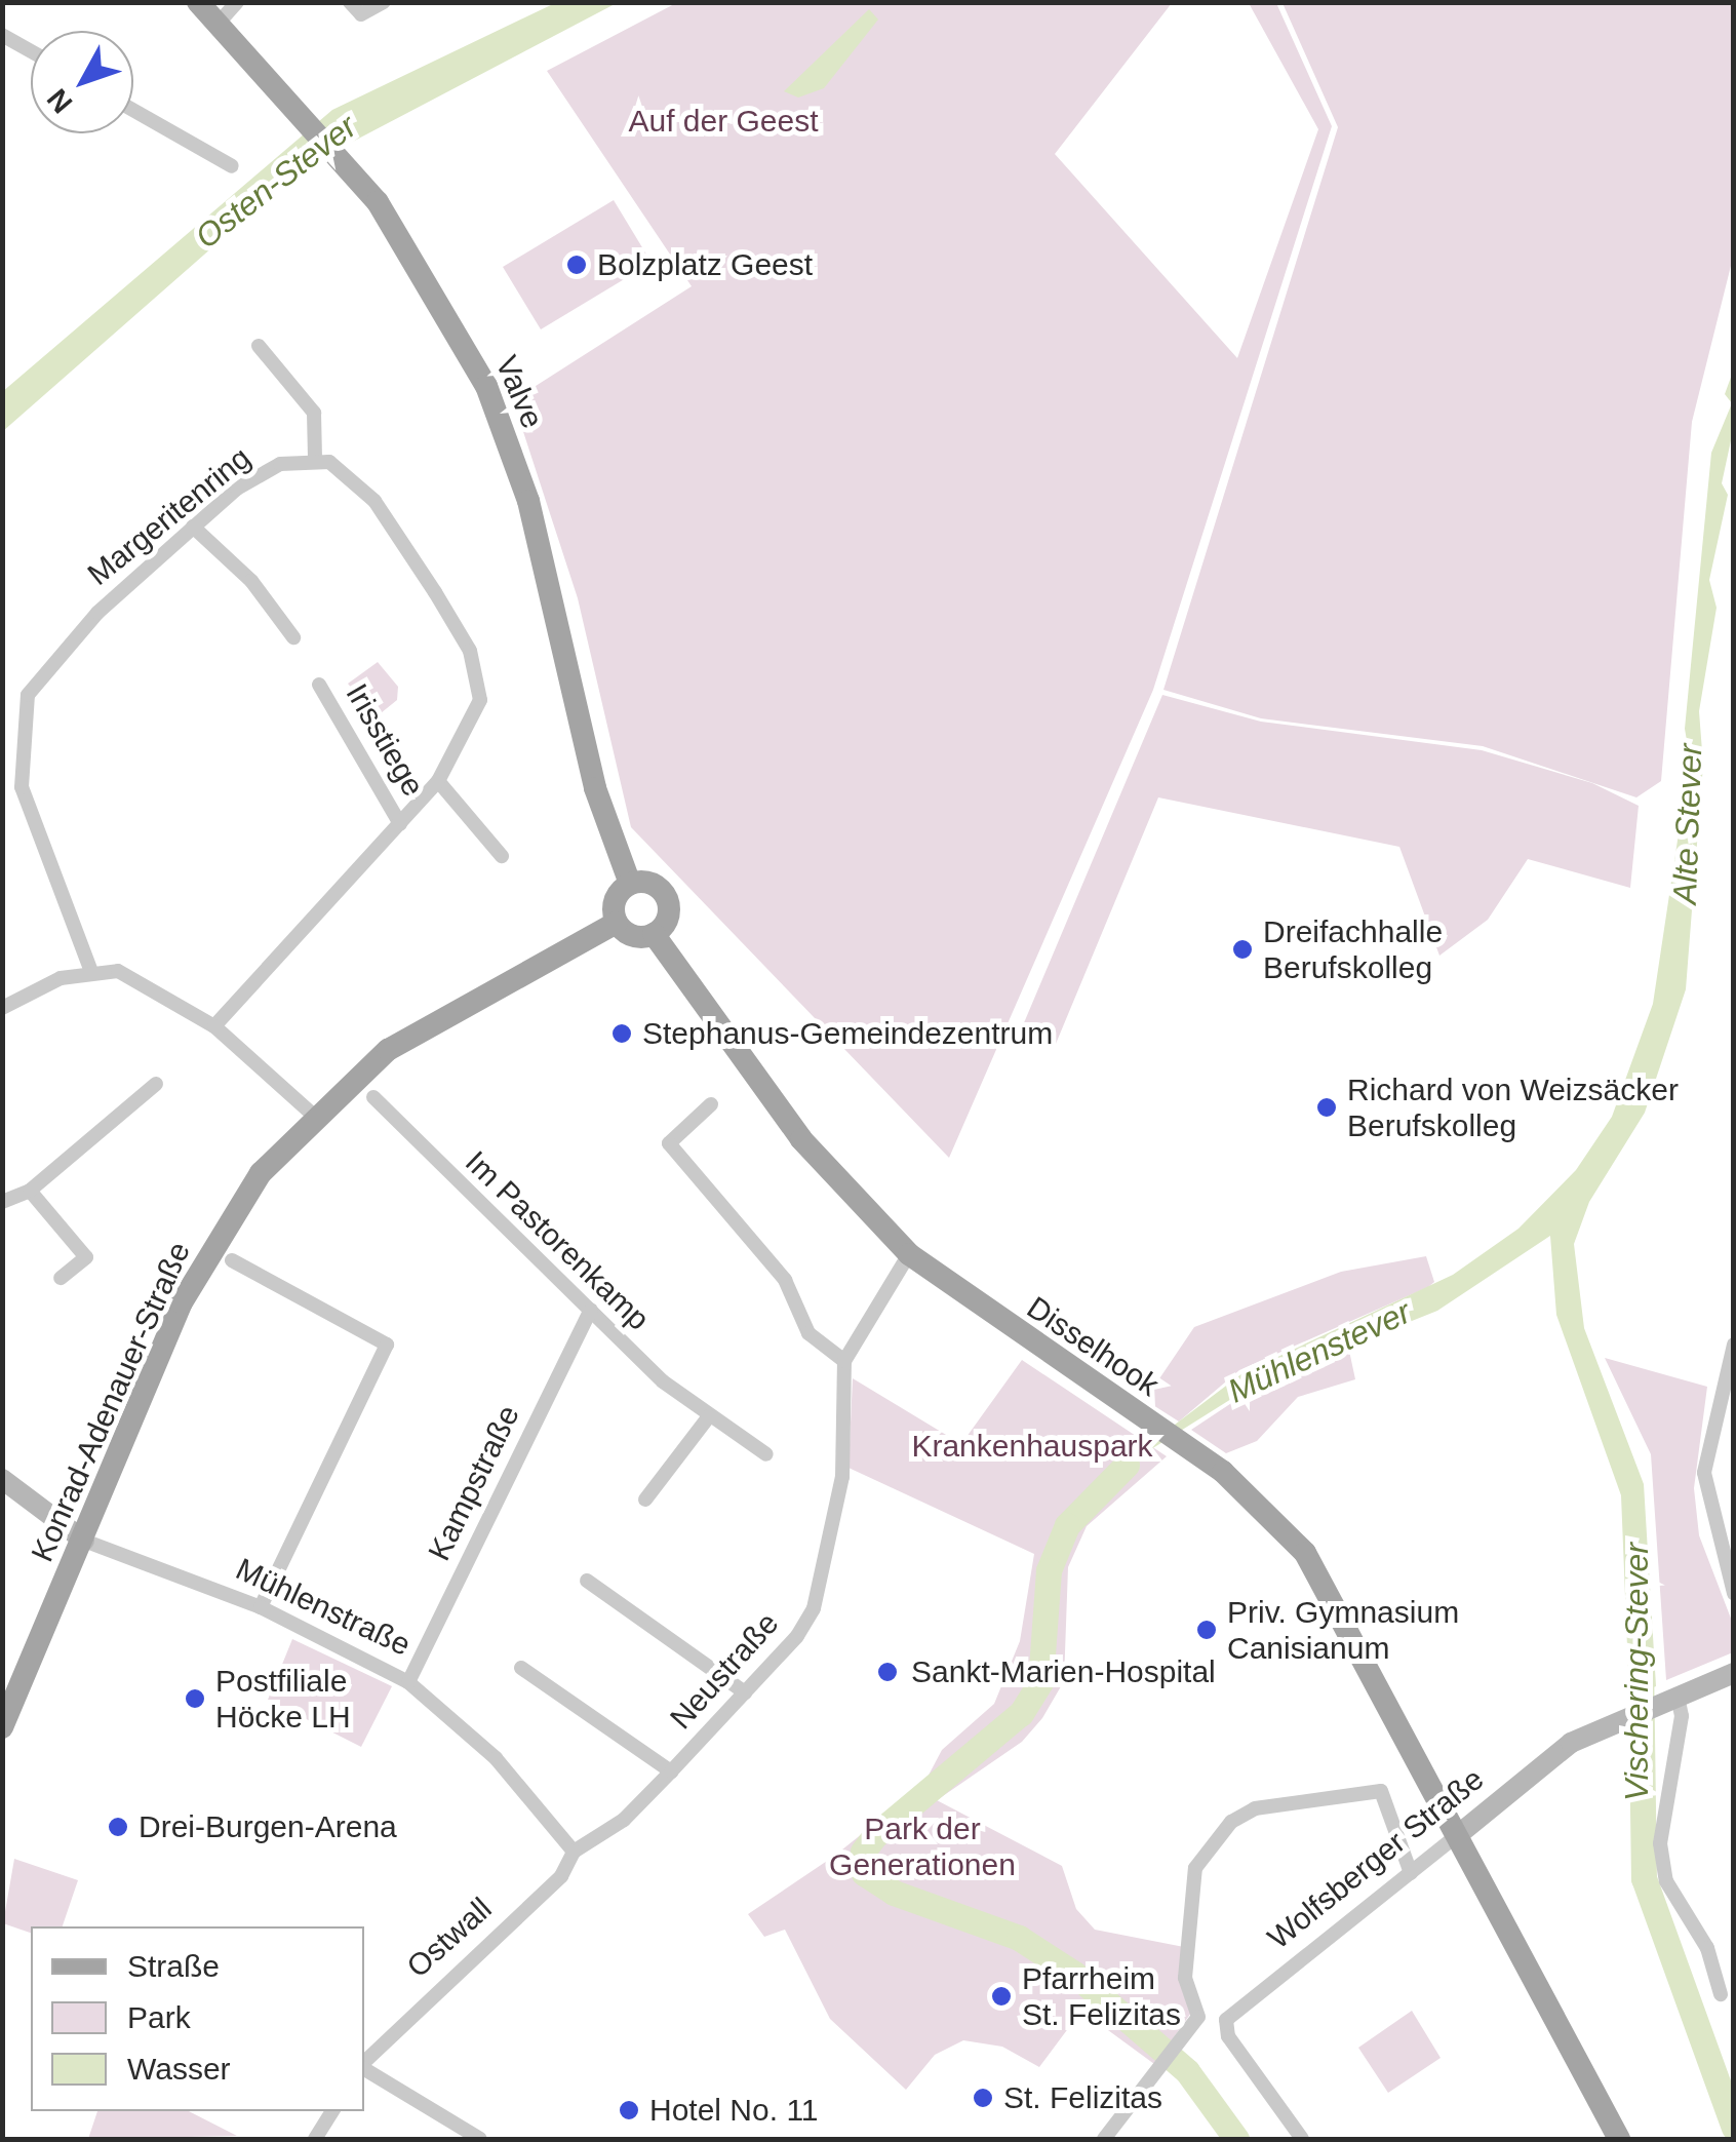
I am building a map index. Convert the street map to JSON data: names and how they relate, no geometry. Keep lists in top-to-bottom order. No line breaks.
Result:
{"streets":{"main road":["Valve","Disselhook","Konrad-Adenauer-Straße","Mühlenstraße","Wolfsberger Straße"],"street":["Margeritenring","Irisstiege","Im Pastorenkamp","Kampstraße","Neustraße","Ostwall"]},"crossings":[["Valve","Disselhook"],["Valve","Konrad-Adenauer-Straße"],["Im Pastorenkamp","Kampstraße"],["Disselhook","Konrad-Adenauer-Straße"],["Disselhook","Wolfsberger Straße"],["Konrad-Adenauer-Straße","Mühlenstraße"],["Kampstraße","Mühlenstraße"],["Mühlenstraße","Neustraße"],["Mühlenstraße","Ostwall"],["Neustraße","Ostwall"]],"water":["Osten-Stever","Alte Stever","Mühlenstever","Vischering-Stever"],"parks":["Auf der Geest","Krankenhauspark","Park der Generationen"],"places":["Bolzplatz Geest","Dreifachhalle Berufskolleg","Stephanus-Gemeindezentrum","Richard von Weizsäcker Berufskolleg","Priv. Gymnasium Canisianum","Sankt-Marien-Hospital","Postfiliale Höcke LH","Drei-Burgen-Arena","Pfarrheim St. Felizitas","St. Felizitas","Hotel No. 11"],"legend":["Straße","Park","Wasser"],"north":"bottom left"}
